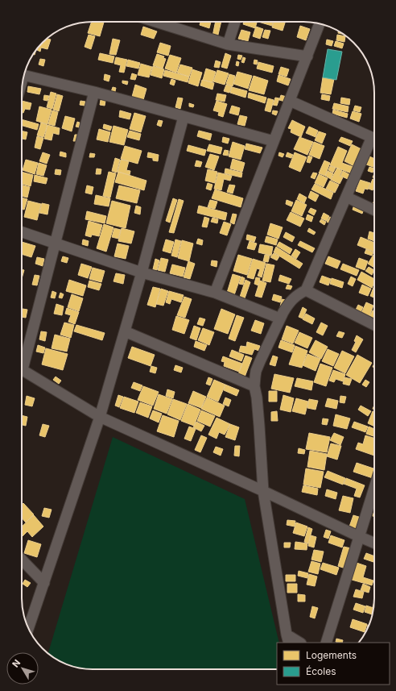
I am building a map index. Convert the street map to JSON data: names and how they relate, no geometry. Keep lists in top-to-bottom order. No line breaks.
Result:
{"legend":["Logements","Écoles"],"north":"top left"}
